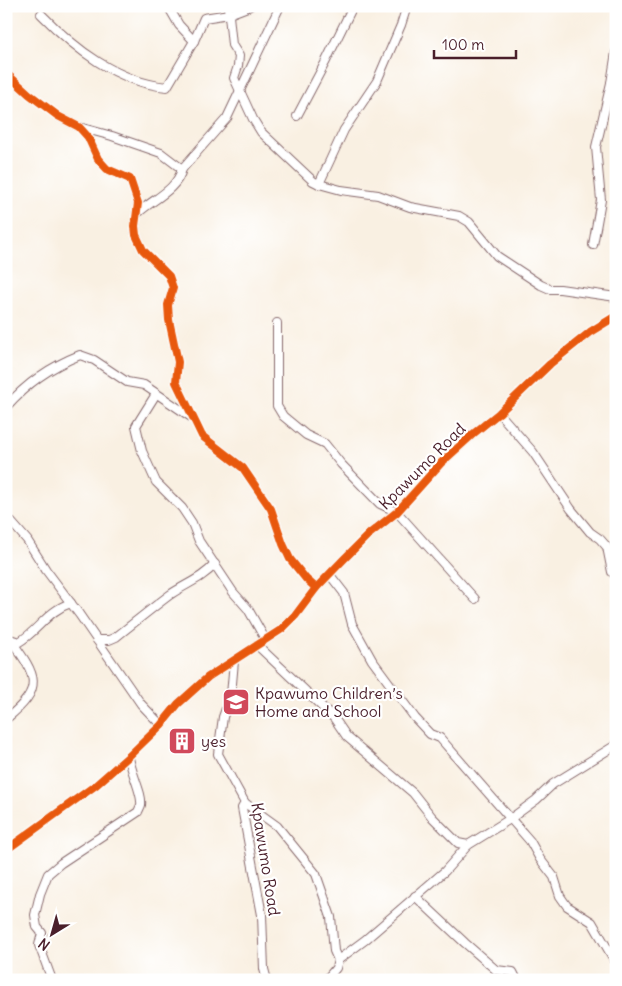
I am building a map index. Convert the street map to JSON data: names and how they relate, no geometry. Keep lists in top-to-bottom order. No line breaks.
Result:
{"streets":{"street":["Kpawumo Road"]},"places":{"school or university":["Kpawumo Children’s Home and School"],"building":["yes"]},"scale_bar":"100 m","north":"bottom left"}
